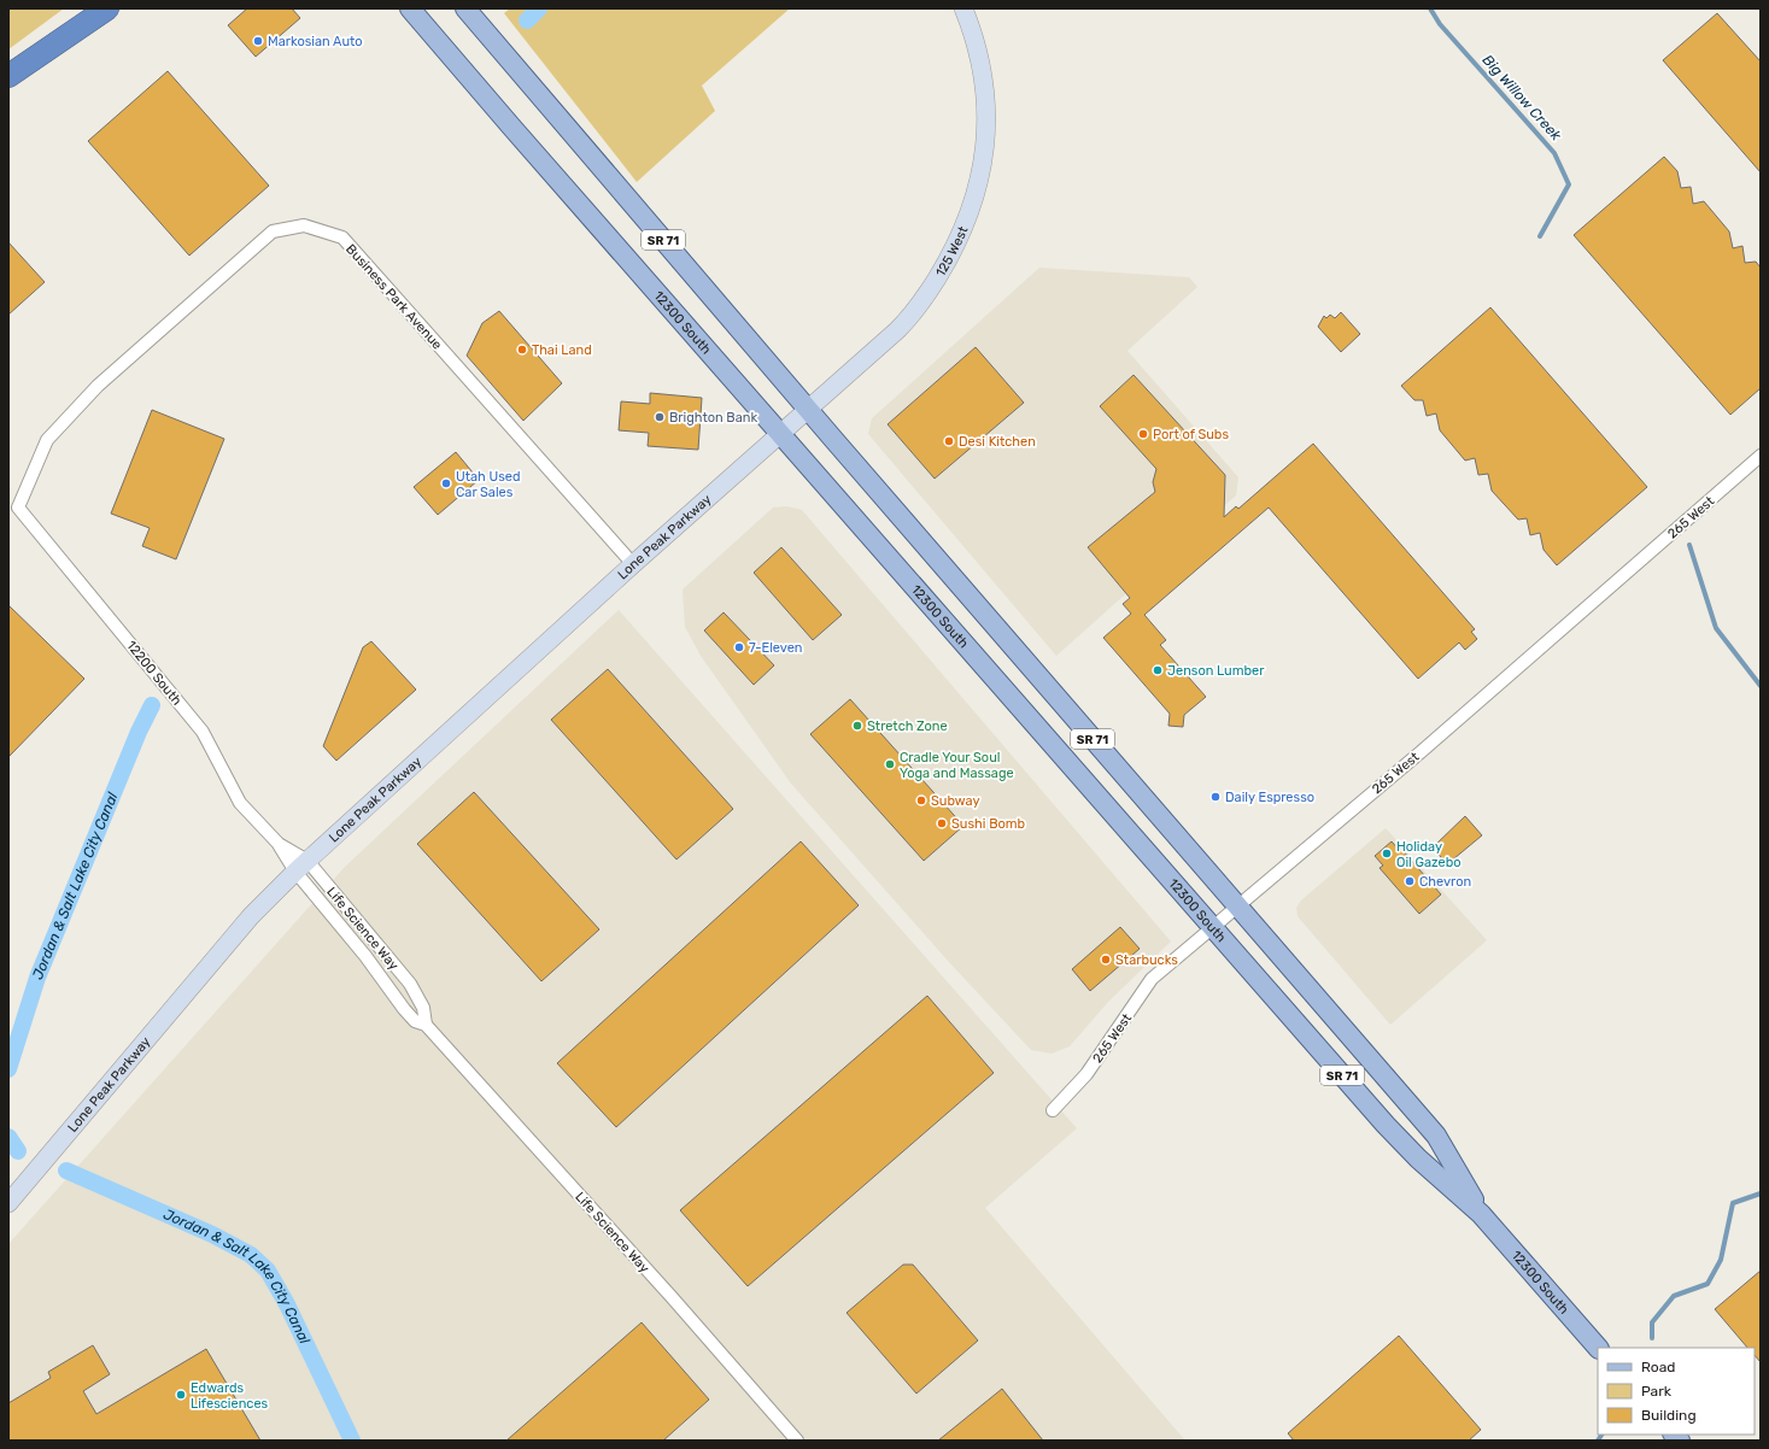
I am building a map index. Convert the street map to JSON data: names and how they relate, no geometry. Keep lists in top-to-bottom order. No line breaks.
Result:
{"streets":{"main road":["SR 71","125 West","12300 South","Lone Peak Parkway"],"street":["Business Park Avenue","265 West","12200 South","Life Science Way"]},"crossings":[["125 West","12300 South"],["125 West","Lone Peak Parkway"],["Business Park Avenue","Lone Peak Parkway"],["Business Park Avenue","12200 South"],["12300 South","265 West"],["12300 South","Lone Peak Parkway"],["Lone Peak Parkway","12200 South"],["Lone Peak Parkway","Life Science Way"],["12200 South","Life Science Way"]],"water":["Big Willow Creek","Jordan & Salt Lake City Canal"],"places":["Markosian Auto","Thai Land","Brighton Bank","Port of Subs","Desi Kitchen","Utah Used Car Sales","7-Eleven","Jenson Lumber","Stretch Zone","Cradle Your Soul Yoga and Massage","Daily Espresso","Subway","Sushi Bomb","Holiday Oil Gazebo","Chevron","Starbucks","Edwards Lifesciences"],"legend":["Road","Park","Building"]}
